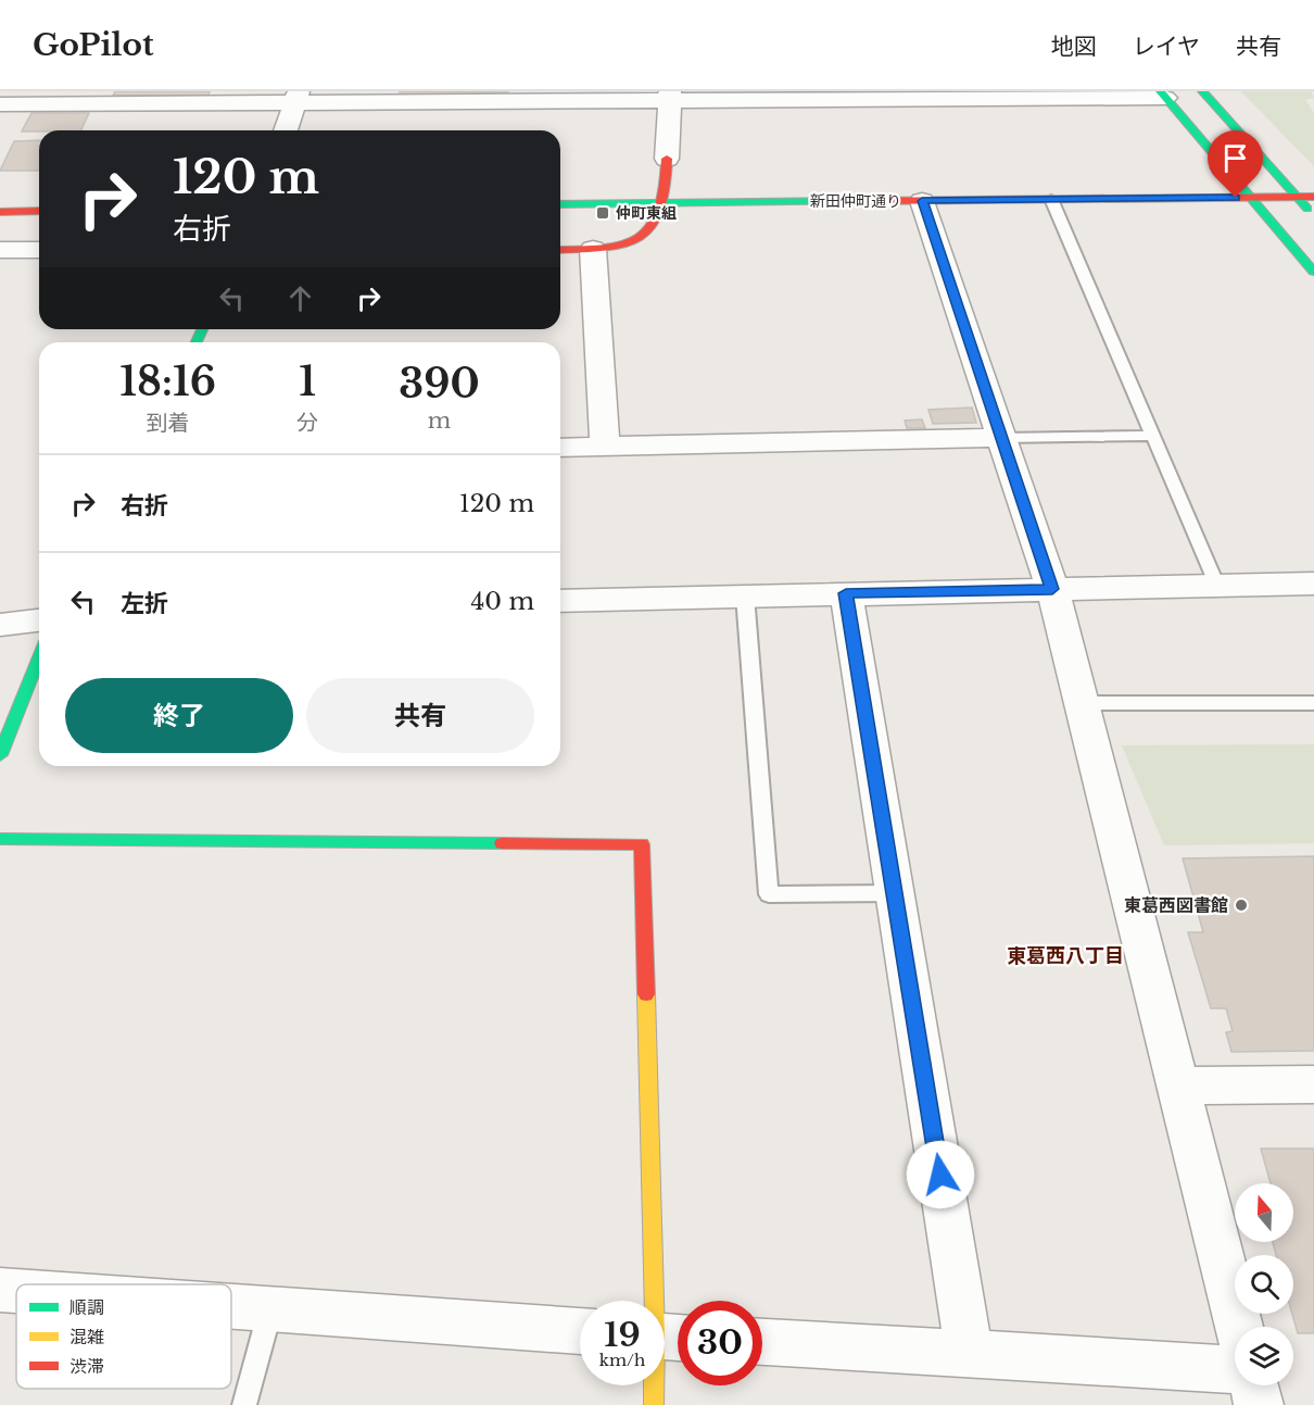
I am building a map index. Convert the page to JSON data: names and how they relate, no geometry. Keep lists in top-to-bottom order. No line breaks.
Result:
{"streets":{"street":["新田仲町通り"]},"districts":["東葛西八丁目"],"places":{"transit":["仲町東組"],"other":["東葛西図書館"]},"legend":["順調","混雑","渋滞"],"north":"top","page":{"header":"GoPilot","nav":["地図","レイヤ","共有"],"turn":["120 m","右折"],"eta":["18:16","到着","1","分","390","m"],"list":[{"name":"右折","value":"120 m"},{"name":"左折","value":"40 m"}],"buttons":["終了","共有"],"speed":"19 km/h","limit":"30"}}
